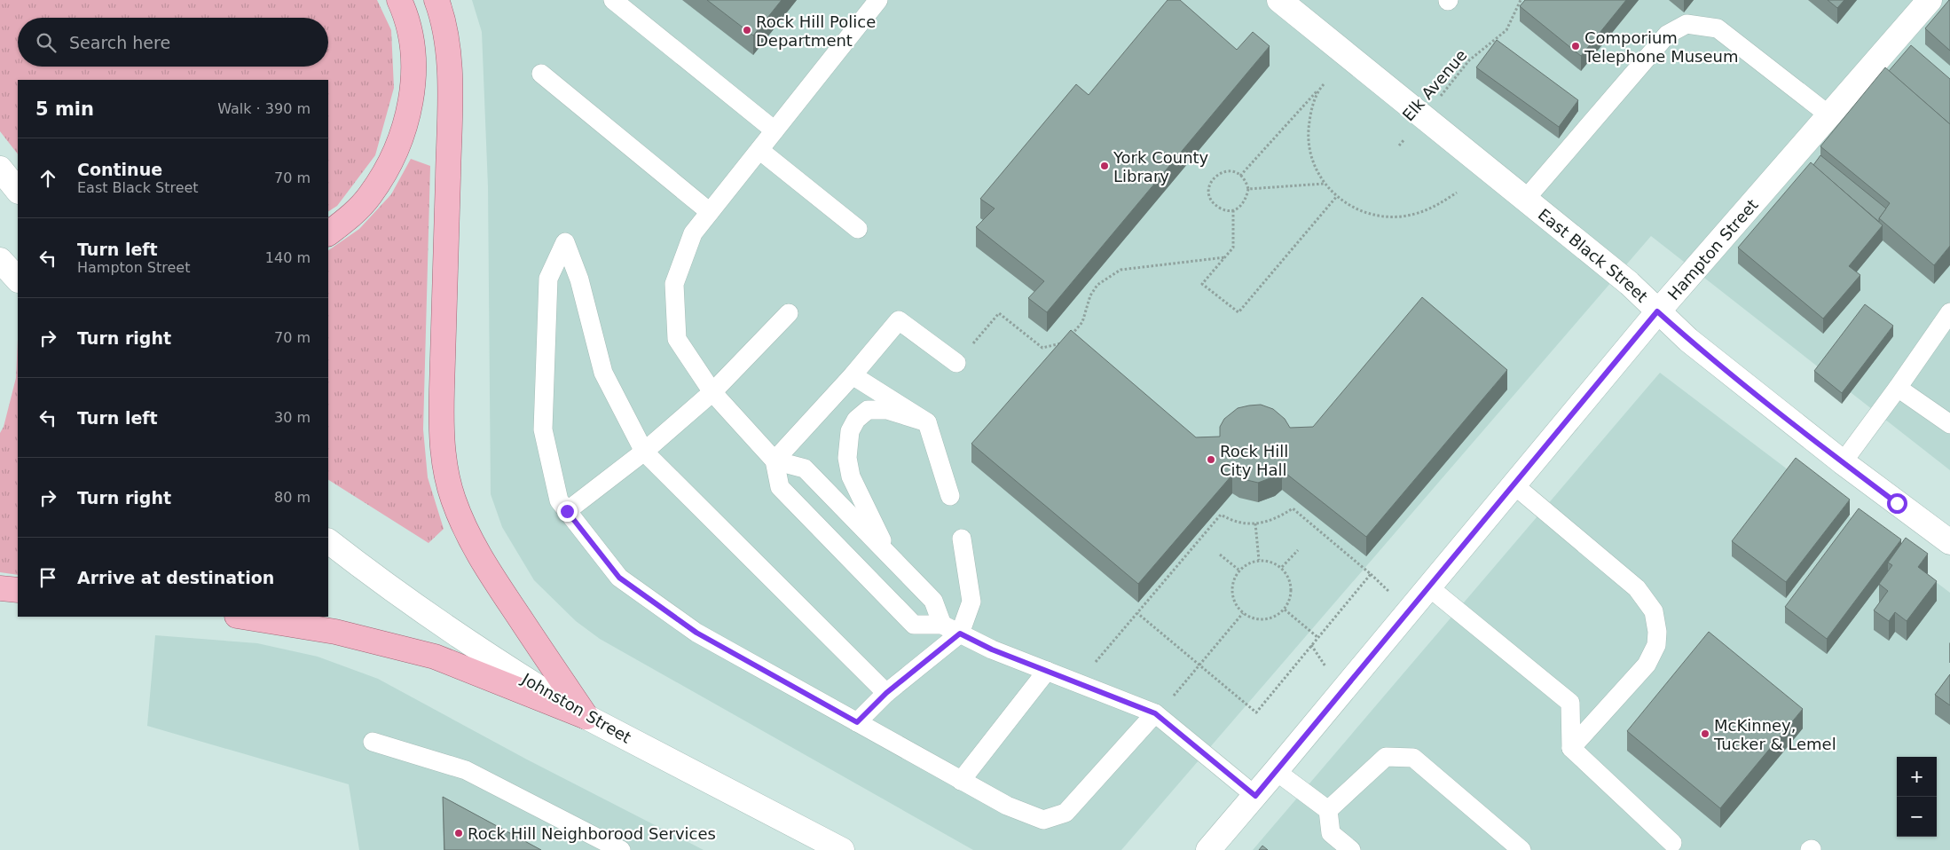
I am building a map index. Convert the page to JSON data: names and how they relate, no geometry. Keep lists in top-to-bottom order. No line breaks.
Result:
{"streets":{"street":["Hampton Street","East Black Street","Johnston Street"],"path":["Elk Avenue"]},"crossings":[["Elk Avenue","East Black Street"],["Hampton Street","East Black Street"]],"places":["Rock Hill Police Department","Comporium Telephone Museum","York County Library","Rock Hill City Hall","McKinney, Tucker & Lemel","Rock Hill Neighborood Services"],"page":{"search":"Search here","heading":["5 min","Walk · 390 m"],"list":[["Continue","East Black Street","70 m"],["Turn left","Hampton Street","140 m"],["Turn right","70 m"],["Turn left","30 m"],["Turn right","80 m"],"Arrive at destination"],"map_buttons":["+","−"]}}
